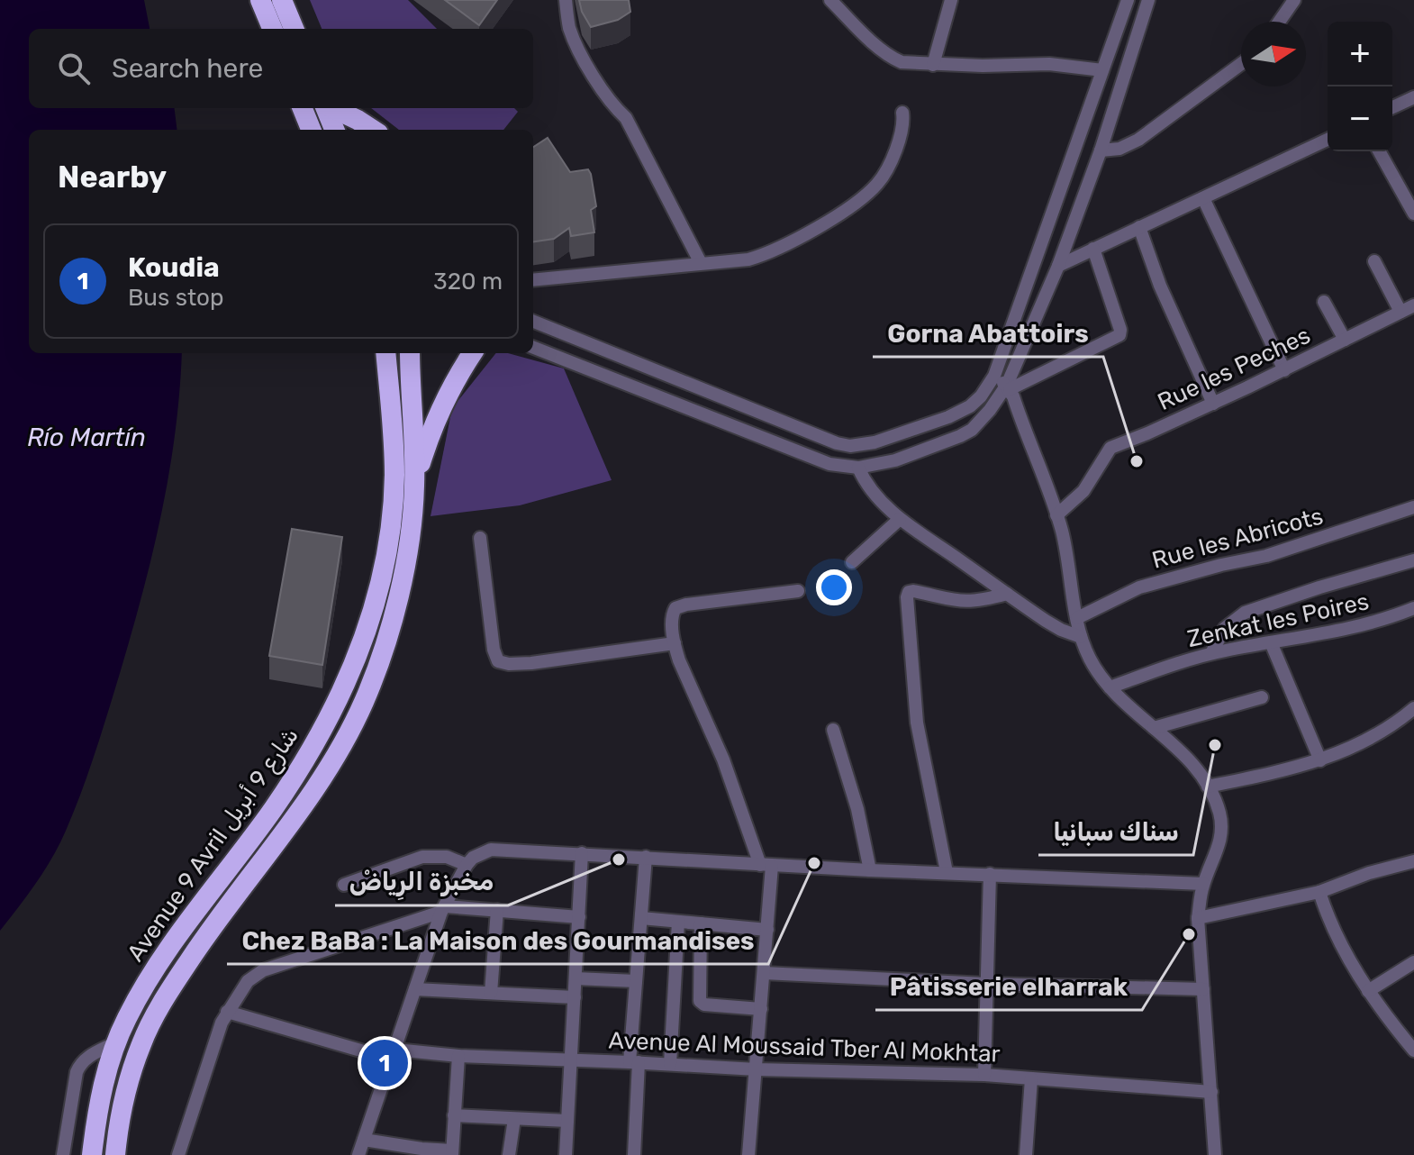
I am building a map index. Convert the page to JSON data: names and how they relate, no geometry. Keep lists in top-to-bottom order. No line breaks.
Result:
{"streets":{"highway":["Avenue 9 Avril شارع 9 أبريل"],"street":["Rue les Peches","Rue les Abricots","Zenkat les Poires","Avenue Al Moussaid Tber Al Mokhtar"]},"water":["Río Martín"],"places":["Gorna Abattoirs","سناك سبانيا","مخبزة الرِياضْ","Chez BaBa : La Maison des Gourmandises","Pâtisserie elharrak"],"north":"right","page":{"map_buttons":["+","−"],"search":"Search here","heading":"Nearby","list":[{"mark":"1","name":"Koudia","note":"Bus stop","value":"320 m"}],"pins":"1"}}
